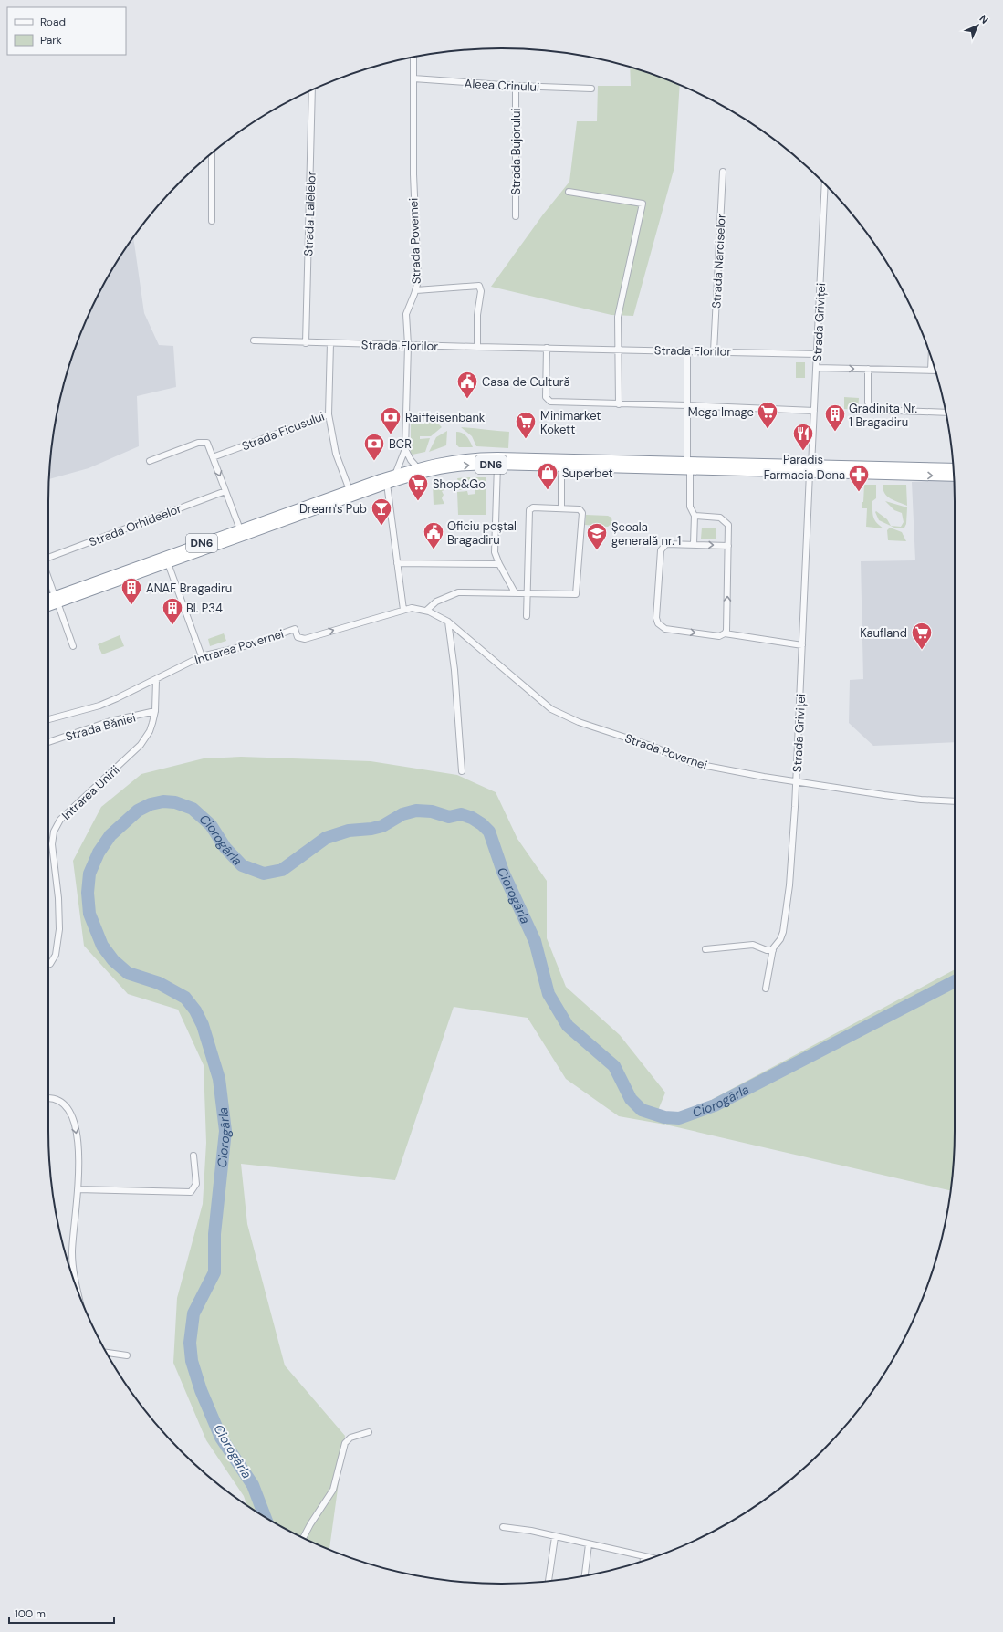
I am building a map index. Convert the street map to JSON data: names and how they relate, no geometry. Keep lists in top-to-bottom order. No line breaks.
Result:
{"streets":{"highway":["DN6"],"street":["Aleea Crinului","Strada Bujorului","Strada Lalelelor","Strada Povernei","Strada Narciselor","Strada Griviței","Strada Florilor","Strada Ficusului","Strada Orhideelor","Intrarea Povernei","Strada Băniei","Intrarea Unirii"]},"crossings":[["Aleea Crinului","Strada Bujorului"],["Aleea Crinului","Strada Povernei"],["Strada Lalelelor","Strada Florilor"],["Strada Povernei","Strada Griviței"],["Strada Povernei","Strada Florilor"],["Strada Povernei","Intrarea Povernei"],["Strada Narciselor","Strada Florilor"],["Strada Griviței","Strada Florilor"],["Strada Griviței","DN6"],["Strada Florilor","Strada Ficusului"],["Intrarea Povernei","Intrarea Unirii"],["Strada Băniei","Intrarea Unirii"]],"one_way":["Intrarea Povernei"],"water":["Ciorogârla"],"places":{"public building":["Casa de Cultură","Oficiu poștal Bragadiru"],"supermarket":["Mega Image","Minimarket Kokett","Shop&Go","Kaufland"],"building":["Gradinita Nr. 1 Bragadiru","ANAF Bragadiru","Bl. P34"],"bank":["Raiffeisenbank","BCR"],"restaurant":["Paradis"],"shop":["Superbet"],"pharmacy":["Farmacia Dona"],"bar":["Dream's Pub"],"school or university":["Școala generală nr. 1"]},"legend":["Road","Park"],"scale_bar":"100 m","north":"top right"}
